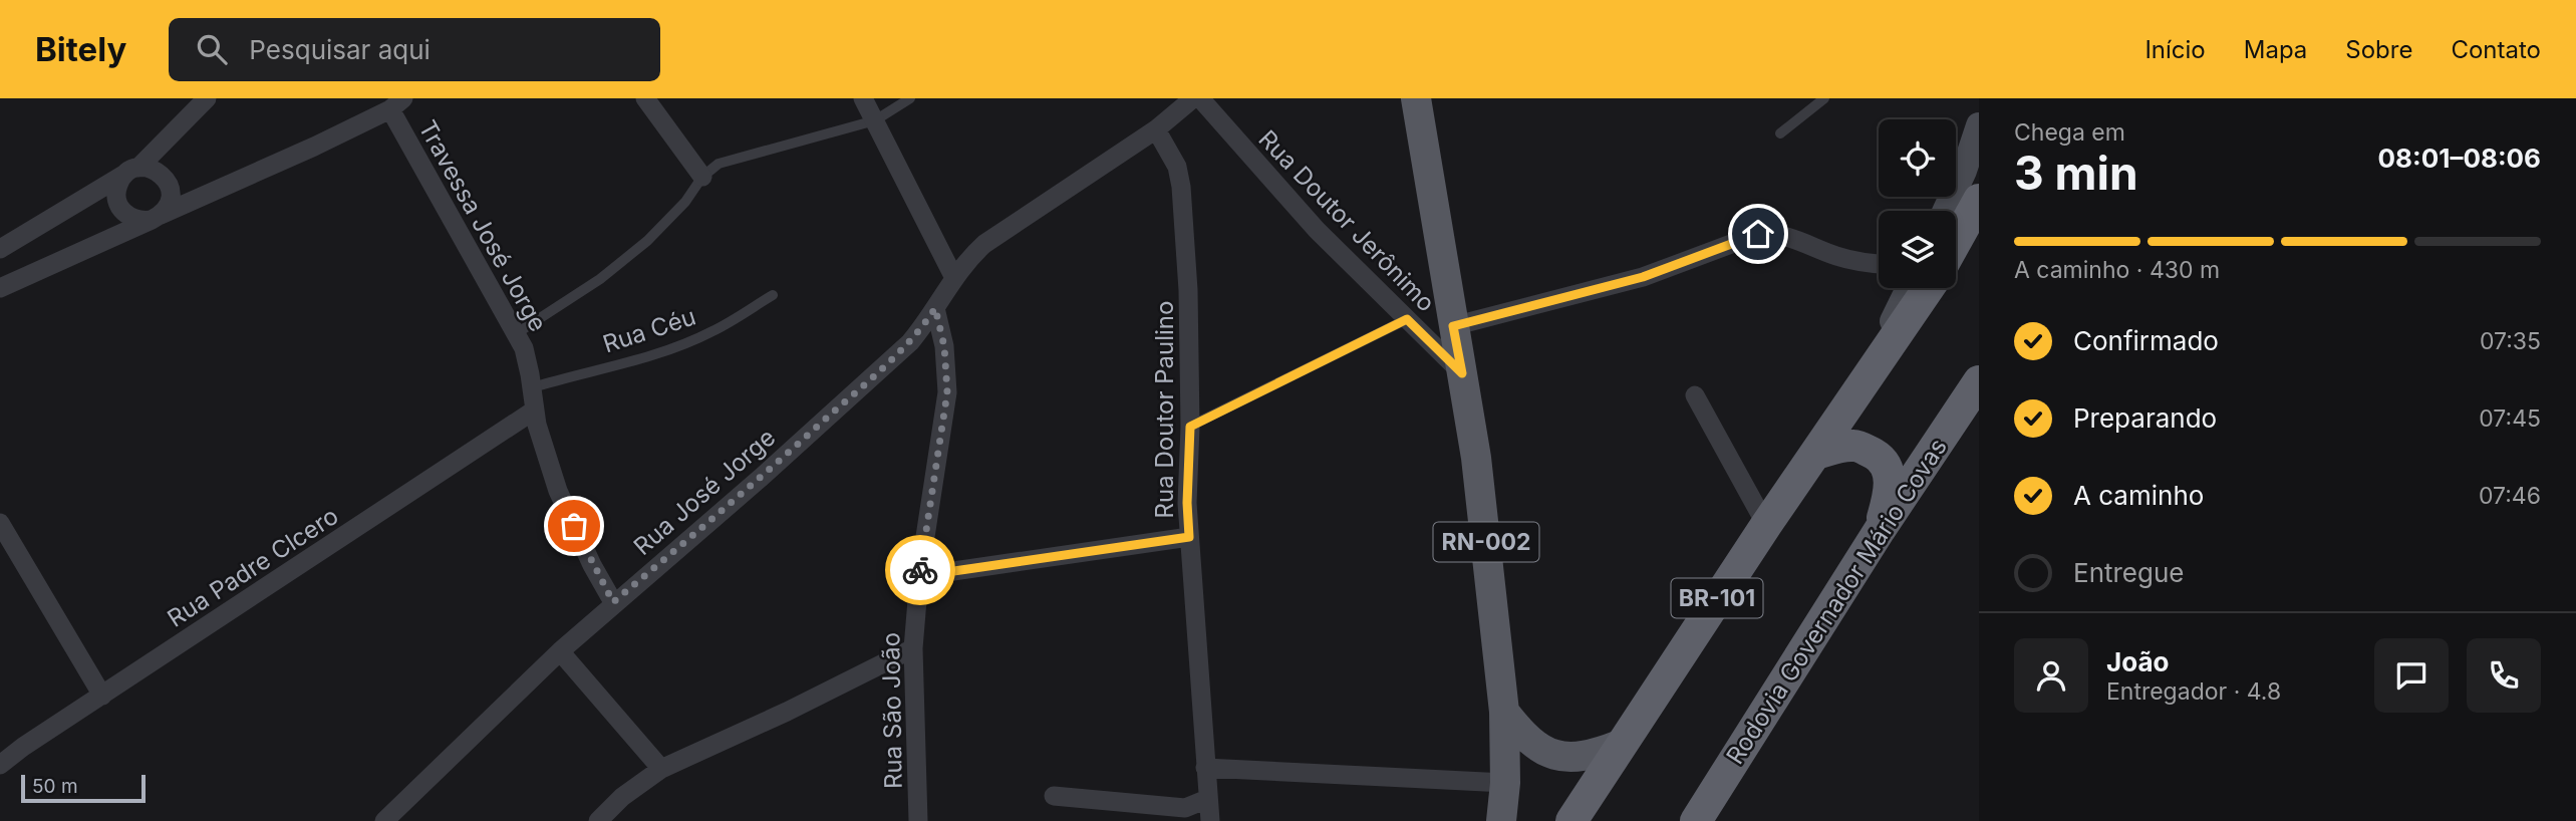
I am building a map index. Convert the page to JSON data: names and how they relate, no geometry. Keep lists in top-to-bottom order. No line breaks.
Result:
{"streets":{"highway":["BR-101","Rodovia Governador Mário Covas"],"main road":["RN-002"],"street":["Rua Doutor Jerônimo","Travessa José Jorge","Rua Doutor Paulino","Rua José Jorge","Rua Padre Clcero","Rua São João"],"lane":["Rua Céu"]},"crossings":[["Rua Doutor Jerônimo","RN-002"],["Travessa José Jorge","Rua Céu"],["Travessa José Jorge","Rua José Jorge"],["Travessa José Jorge","Rua Padre Clcero"],["Rua Doutor Paulino","Rua José Jorge"],["Rua José Jorge","Rua São João"]],"scale_bar":"50 m","page":{"header":"Bitely","search":"Pesquisar aqui","nav":["Início","Mapa","Sobre","Contato"],"heading":["3 min","Chega em","08:01–08:06"],"panel":["João","Entregador · 4.8"],"bar":"A caminho · 430 m","list":[["Confirmado","07:35"],["Preparando","07:45"],["A caminho","07:46"],"Entregue"],"scale":"50 m"}}
